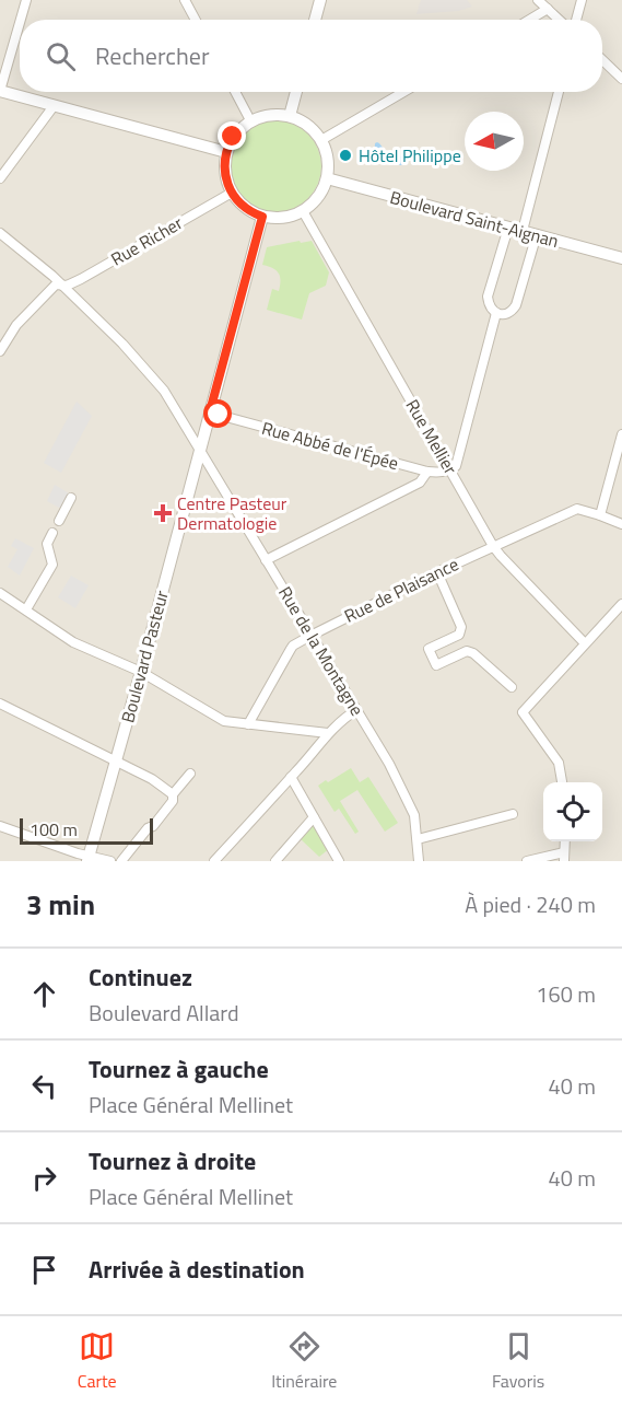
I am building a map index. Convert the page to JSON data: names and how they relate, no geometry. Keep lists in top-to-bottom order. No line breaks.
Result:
{"streets":{"street":["Boulevard Saint-Aignan","Rue Richer","Rue Mellier","Rue Abbé de l'Épée","Rue de Plaisance","Rue de la Montagne","Boulevard Pasteur"]},"crossings":[["Boulevard Saint-Aignan","Rue Richer"],["Boulevard Saint-Aignan","Rue Mellier"],["Boulevard Saint-Aignan","Boulevard Pasteur"],["Rue Richer","Rue Mellier"],["Rue Richer","Rue de la Montagne"],["Rue Richer","Boulevard Pasteur"],["Rue Mellier","Rue Abbé de l'Épée"],["Rue Mellier","Rue de Plaisance"],["Rue Mellier","Boulevard Pasteur"],["Rue Abbé de l'Épée","Boulevard Pasteur"],["Rue de Plaisance","Rue de la Montagne"],["Rue de la Montagne","Boulevard Pasteur"]],"places":{"other":["Hôtel Philippe"],"health":["Centre Pasteur Dermatologie"]},"scale_bar":"100 m","north":"left","page":{"search":"Rechercher","scale":"100 m","heading":["3 min","À pied · 240 m"],"list":[["Continuez","Boulevard Allard","160 m"],["Tournez à gauche","Place Général Mellinet","40 m"],["Tournez à droite","Place Général Mellinet","40 m"],"Arrivée à destination"],"nav":["Carte","Itinéraire","Favoris"]}}
